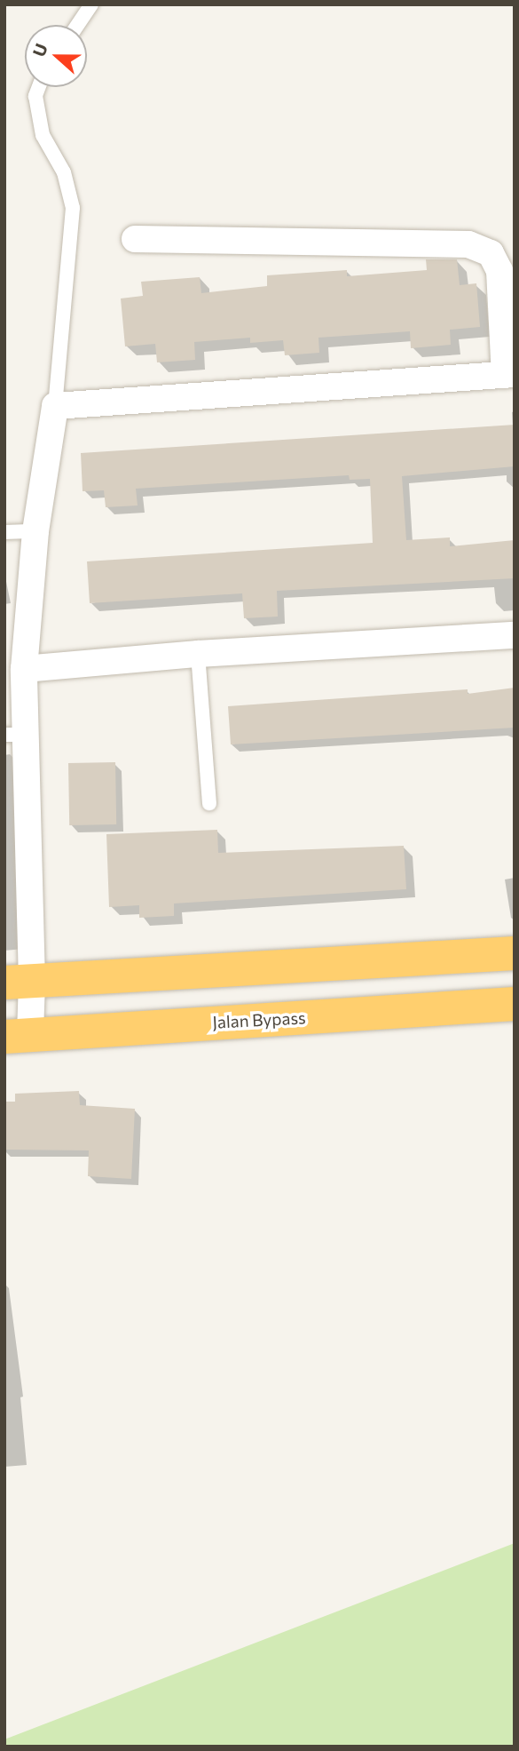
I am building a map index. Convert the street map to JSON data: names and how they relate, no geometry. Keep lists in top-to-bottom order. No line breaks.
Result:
{"streets":{"highway":["Jalan Bypass"]},"north":"left"}
